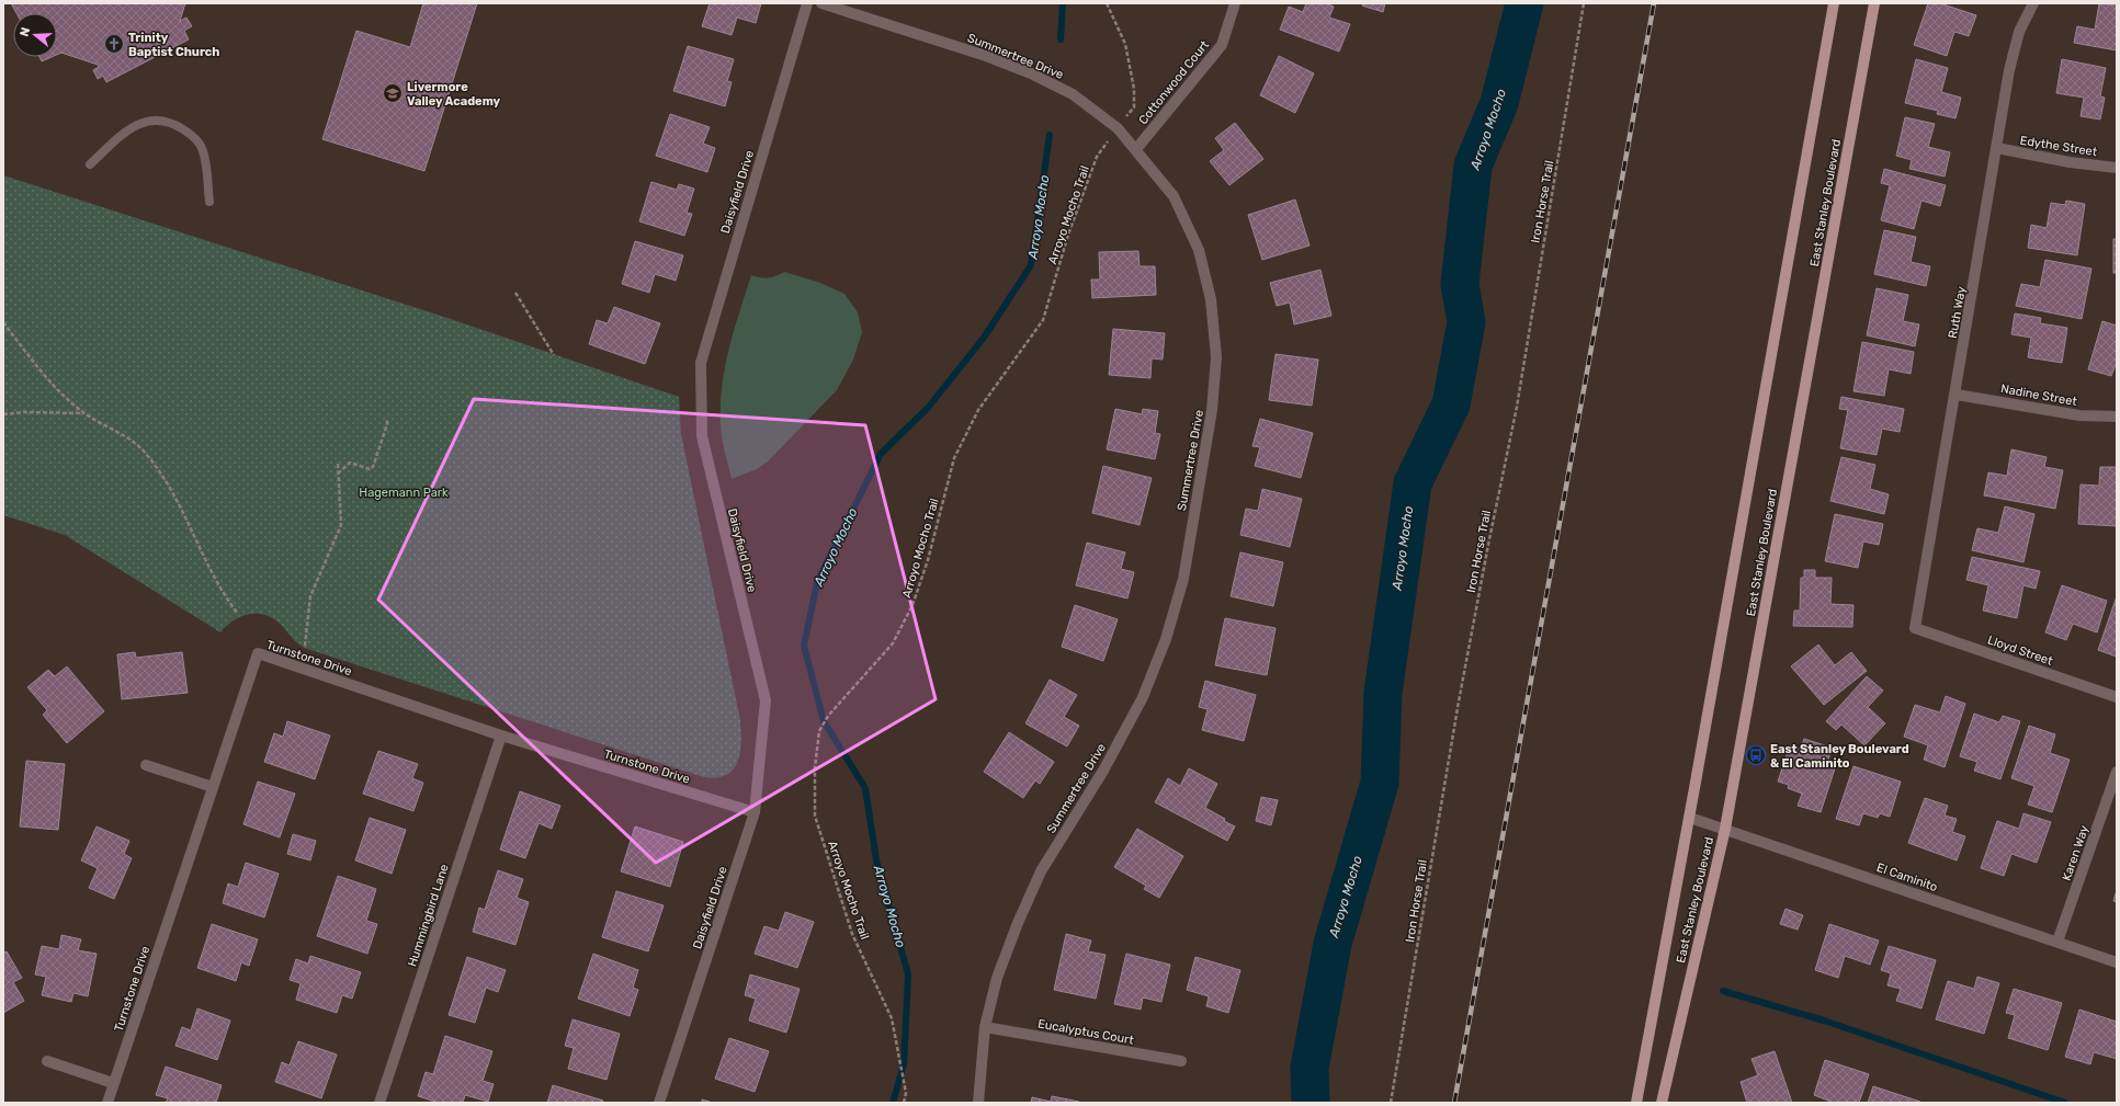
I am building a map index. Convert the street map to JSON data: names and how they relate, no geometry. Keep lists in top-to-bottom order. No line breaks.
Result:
{"streets":{"main road":["East Stanley Boulevard"],"street":["Summertree Drive","Cottonwood Court","Edythe Street","Daisyfield Drive","Ruth Way","Nadine Street","Lloyd Street","Turnstone Drive","Karen Way","El Caminito","Hummingbird Lane","Eucalyptus Court"],"path":["Iron Horse Trail","Arroyo Mocho Trail"]},"crossings":[["Summertree Drive","Cottonwood Court"],["Summertree Drive","Arroyo Mocho Trail"],["Summertree Drive","Eucalyptus Court"],["Edythe Street","Ruth Way"],["Daisyfield Drive","Turnstone Drive"],["East Stanley Boulevard","El Caminito"],["Ruth Way","Nadine Street"],["Ruth Way","Lloyd Street"],["Turnstone Drive","Hummingbird Lane"],["Karen Way","El Caminito"]],"water":["Arroyo Mocho"],"parks":["Hagemann Park"],"places":{"church":["Trinity Baptist Church"],"school or university":["Livermore Valley Academy"],"bus stop":["East Stanley Boulevard & El Caminito"]},"north":"left"}
